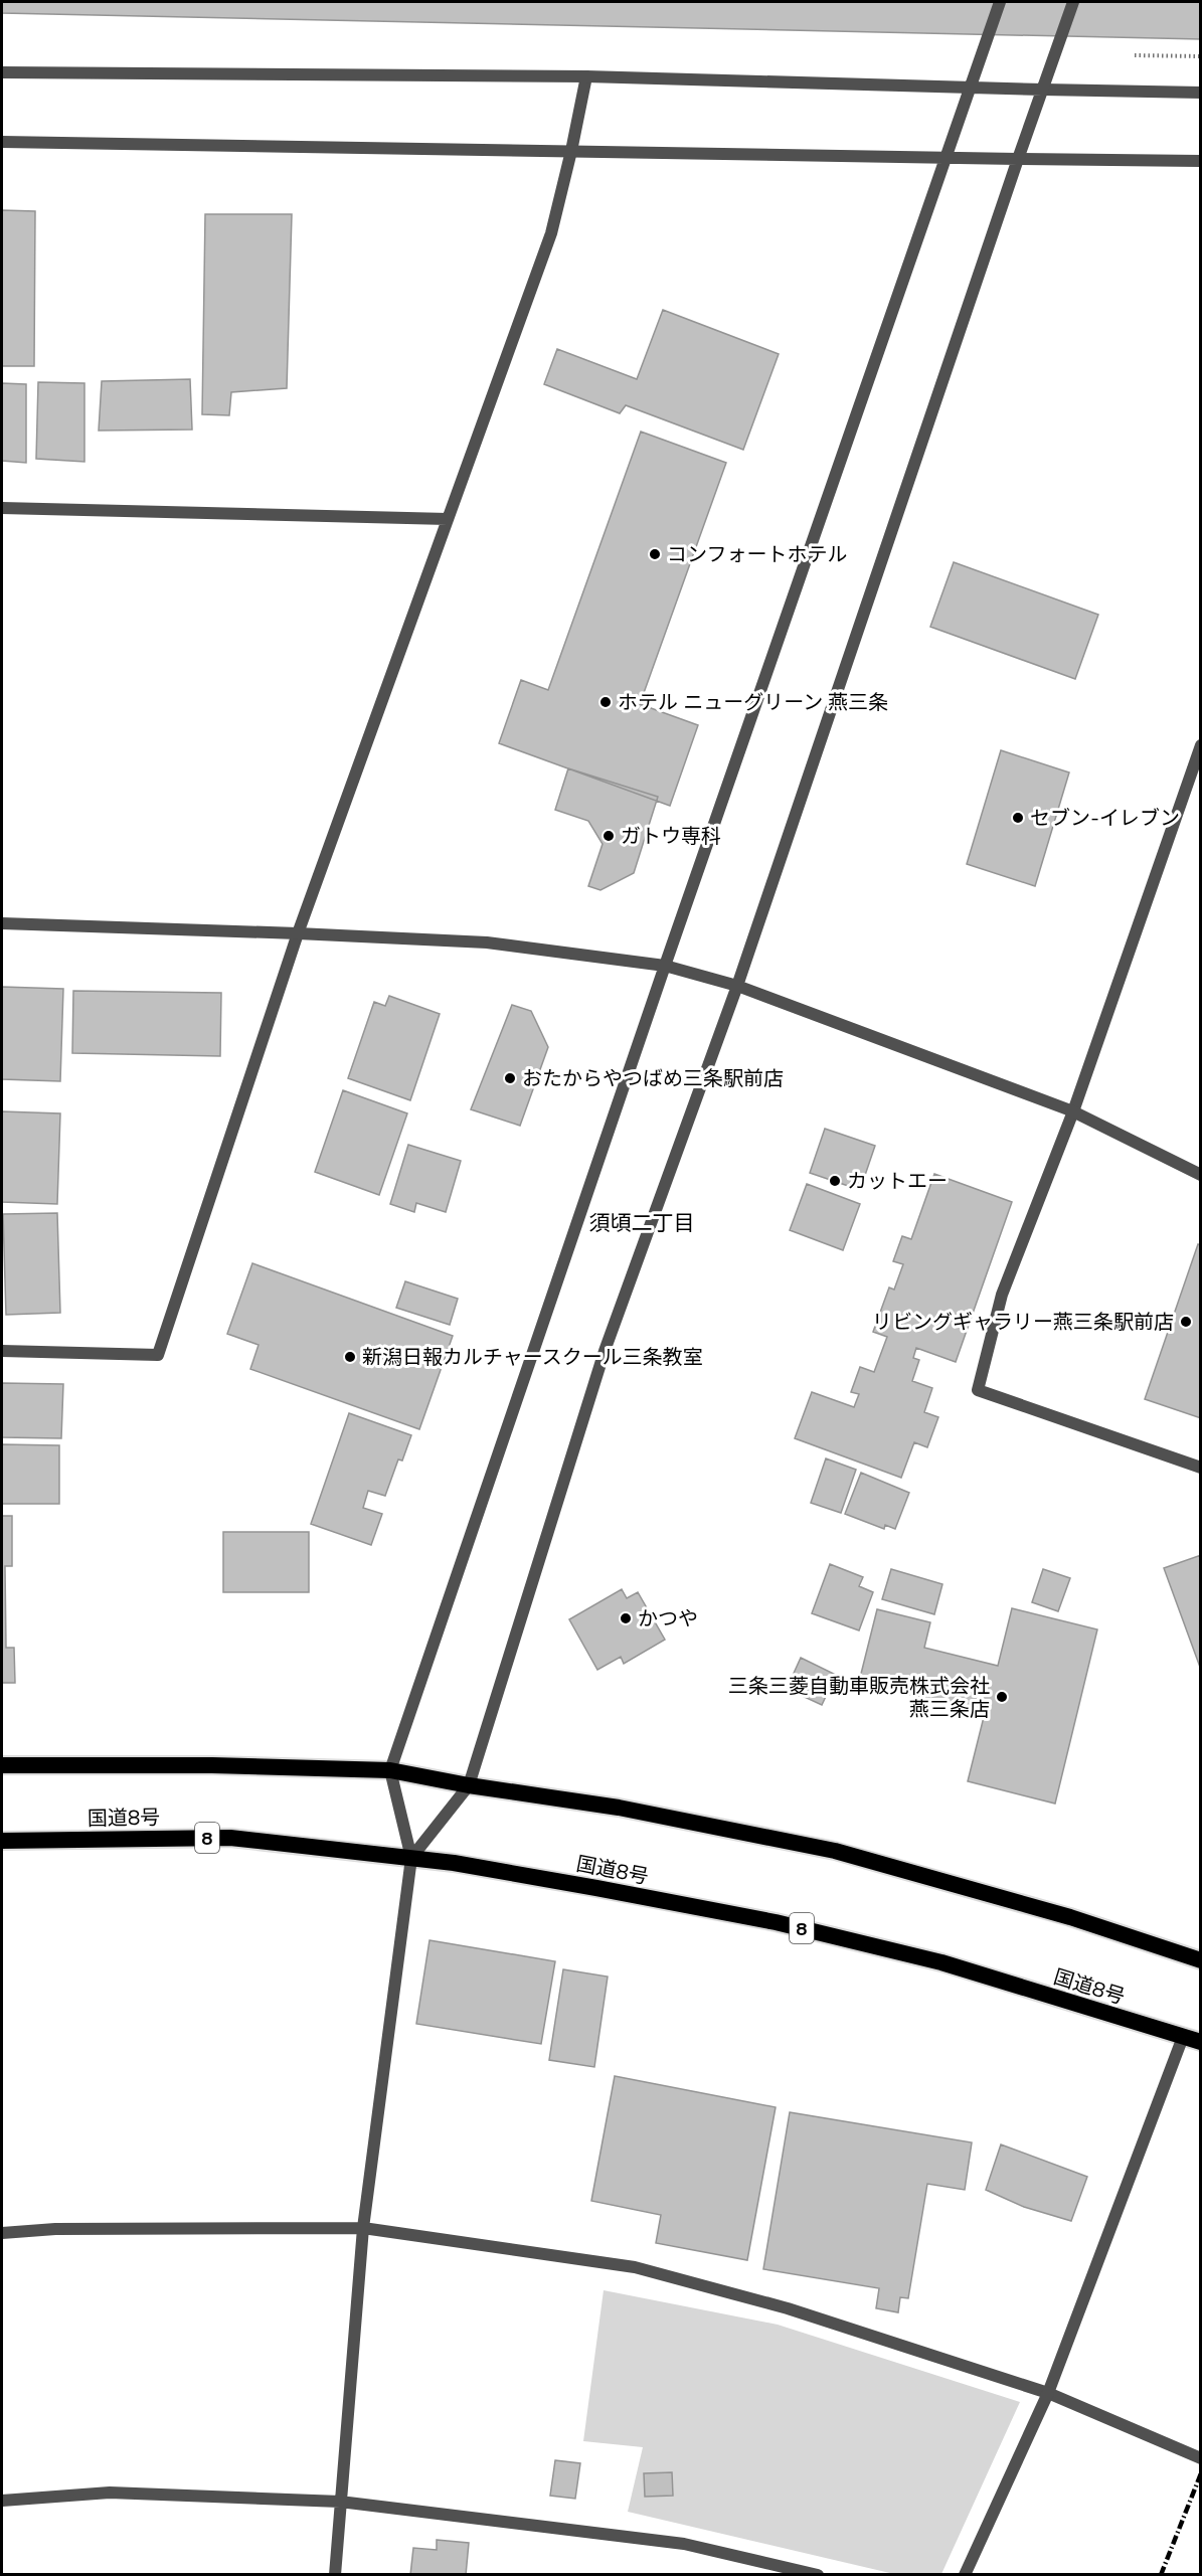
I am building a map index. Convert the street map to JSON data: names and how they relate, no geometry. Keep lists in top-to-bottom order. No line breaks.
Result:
{"streets":{"highway":["国道8号","8"]},"districts":["須頃二丁目"],"places":["コンフォートホテル","ホテル ニューグリーン 燕三条","セブン-イレブン","ガトウ専科","おたからやつばめ三条駅前店","カットエー","リビングギャラリー燕三条駅前店","新潟日報カルチャースクール三条教室","かつや","三条三菱自動車販売株式会社 燕三条店"]}
